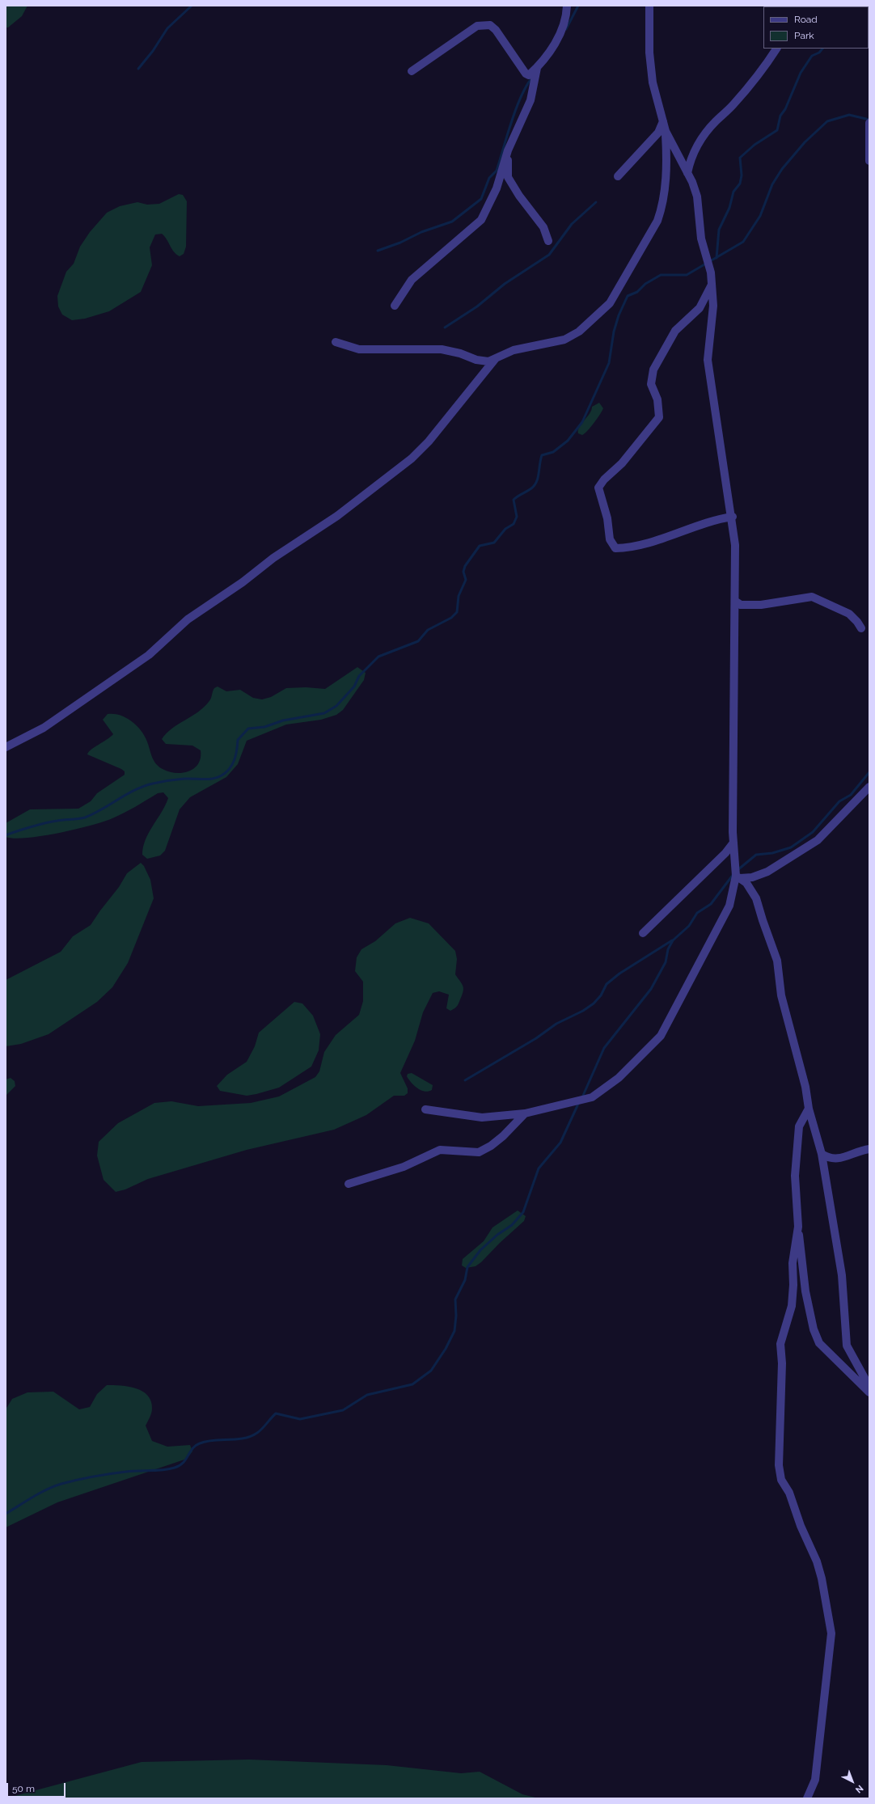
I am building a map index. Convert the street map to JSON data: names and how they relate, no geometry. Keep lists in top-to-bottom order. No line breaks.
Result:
{"legend":["Road","Park"],"scale_bar":"50 m","north":"bottom right"}
